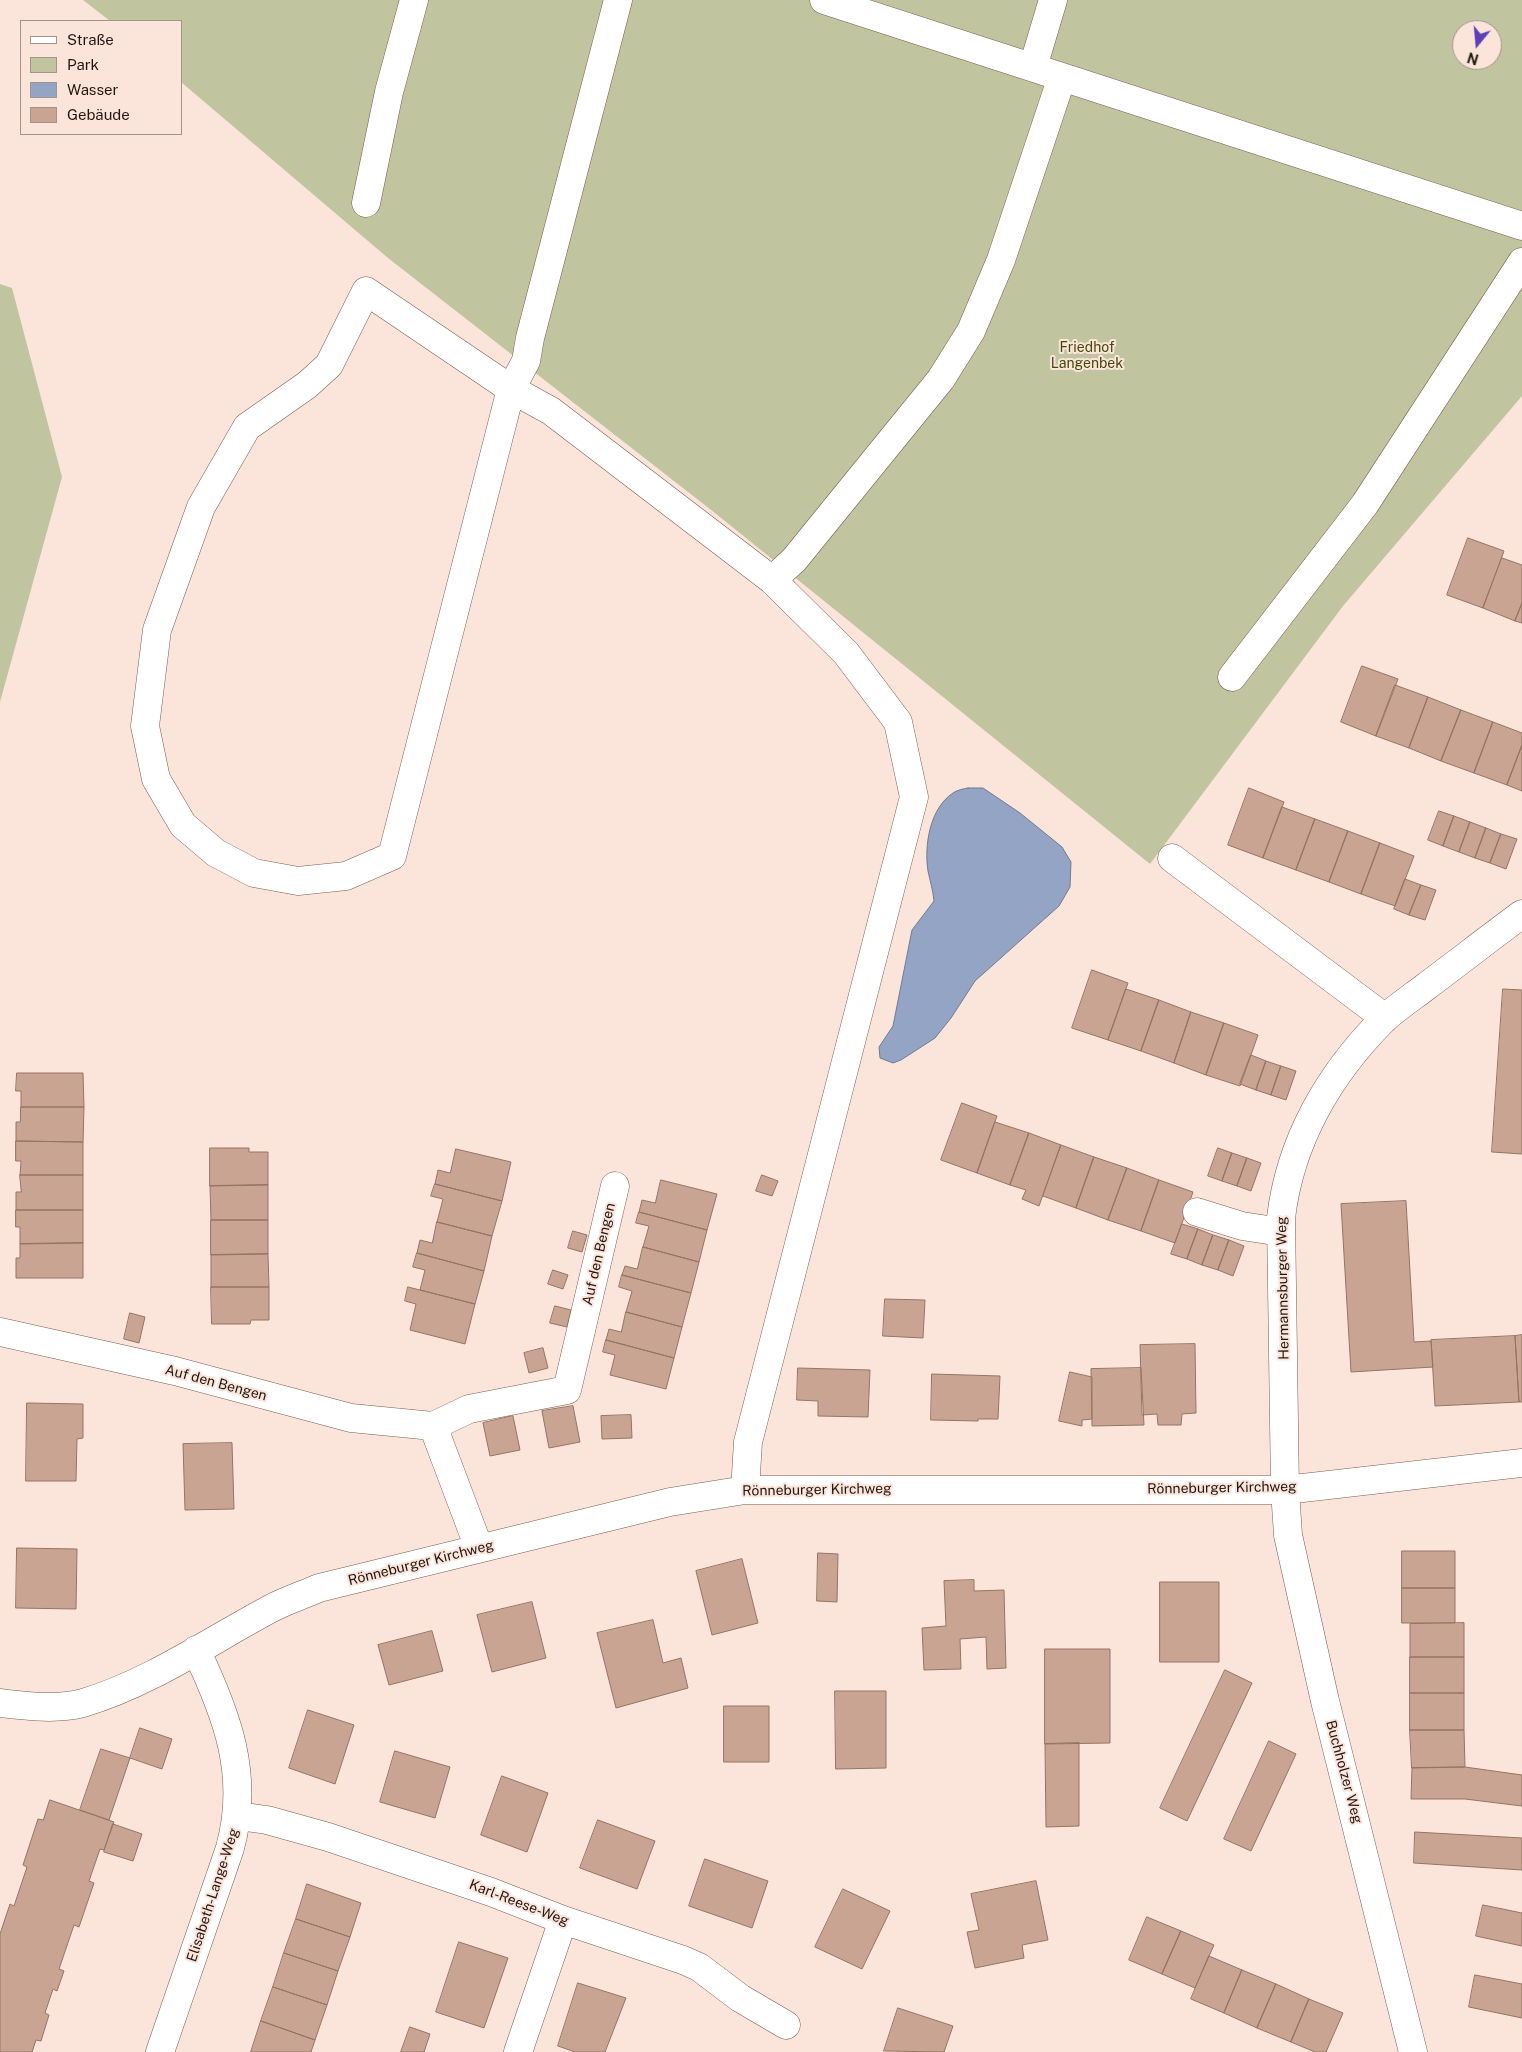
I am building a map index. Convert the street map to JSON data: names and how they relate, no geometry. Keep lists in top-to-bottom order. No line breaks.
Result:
{"streets":{"street":["Auf den Bengen","Hermannsburger Weg","Rönneburger Kirchweg","Buchholzer Weg","Elisabeth-Lange-Weg","Karl-Reese-Weg"]},"crossings":[["Hermannsburger Weg","Rönneburger Kirchweg"],["Hermannsburger Weg","Buchholzer Weg"],["Rönneburger Kirchweg","Buchholzer Weg"],["Rönneburger Kirchweg","Elisabeth-Lange-Weg"],["Elisabeth-Lange-Weg","Karl-Reese-Weg"]],"parks":["Friedhof Langenbek"],"legend":["Straße","Park","Wasser","Gebäude"],"north":"bottom"}
